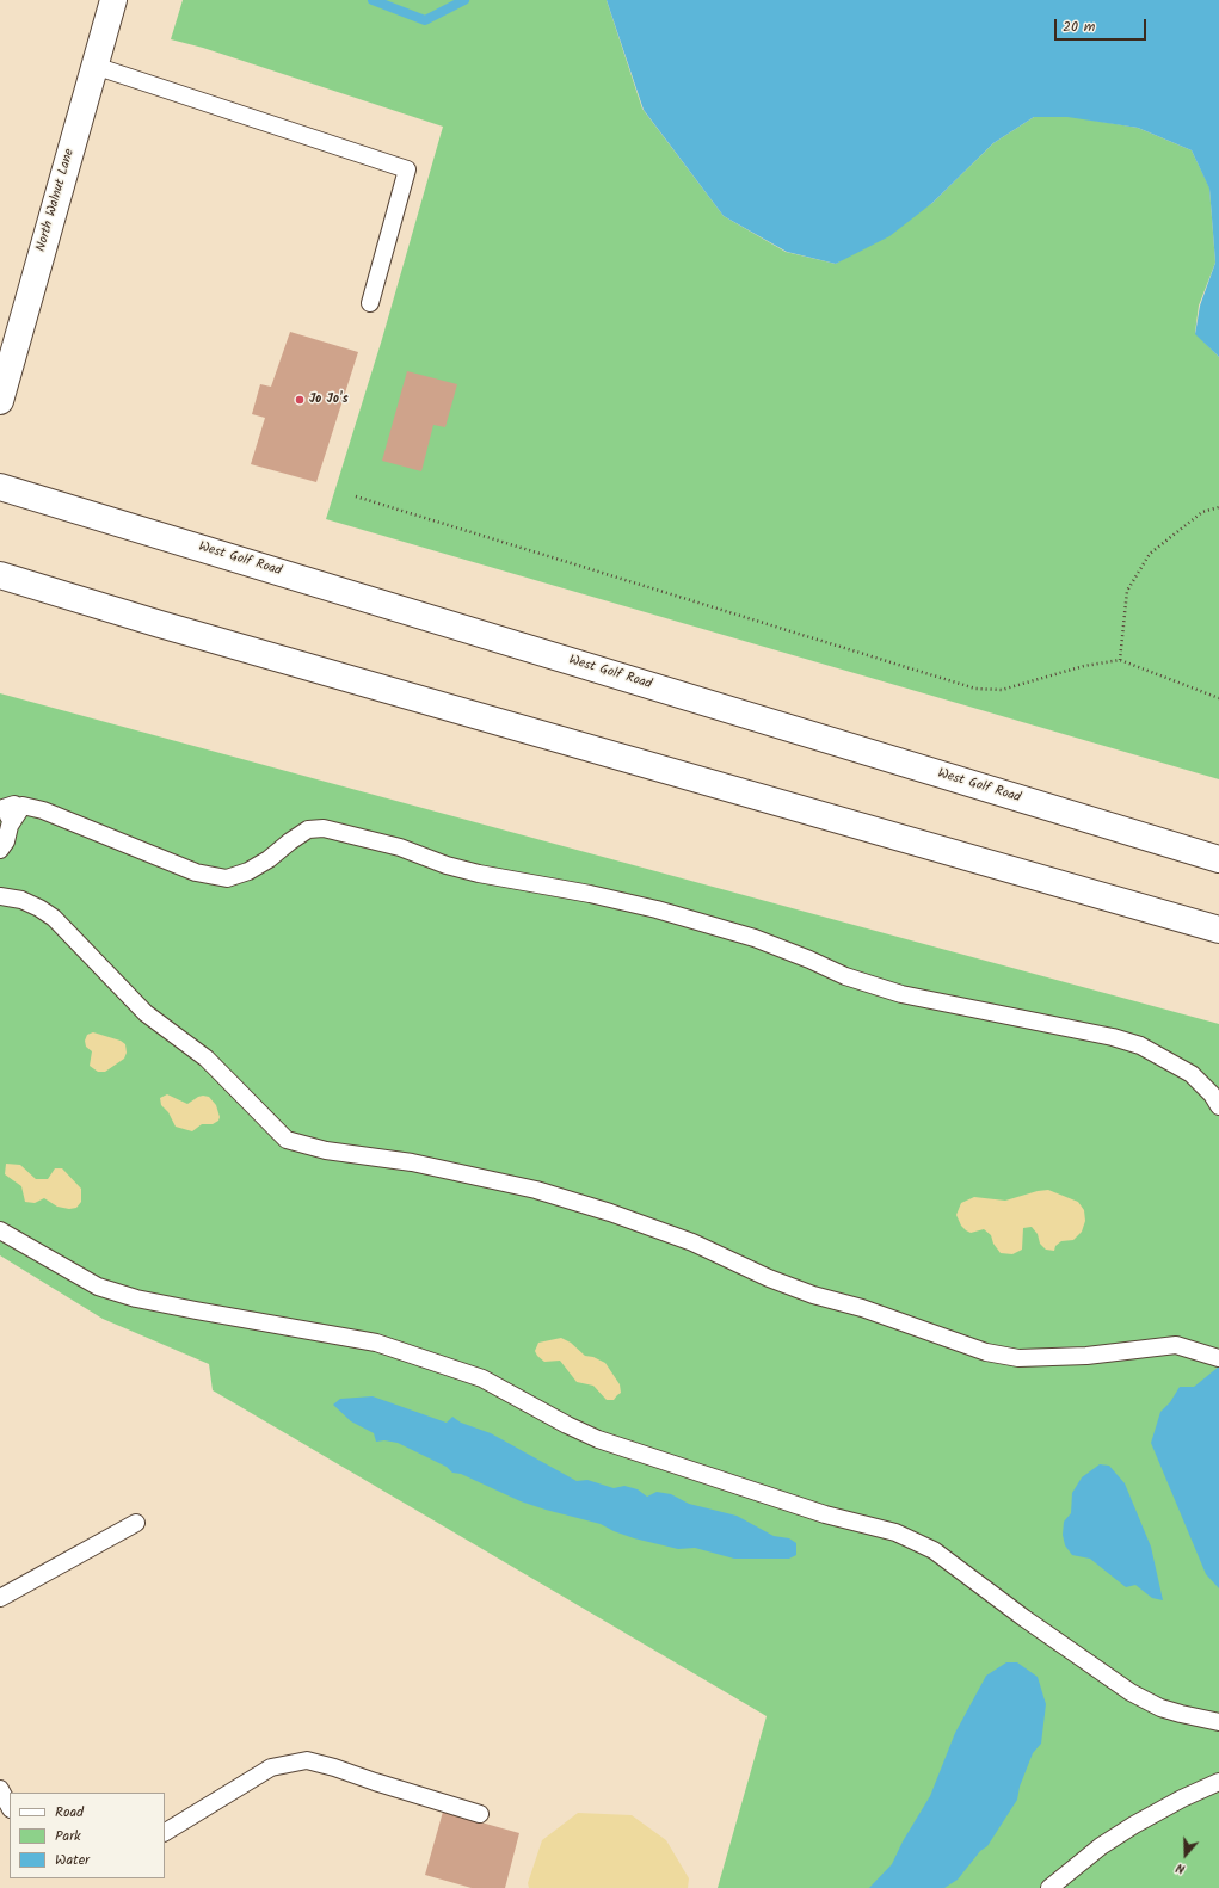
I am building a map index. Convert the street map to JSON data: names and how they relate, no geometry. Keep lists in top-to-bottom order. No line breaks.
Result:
{"streets":{"main road":["North Walnut Lane","West Golf Road"]},"places":["Jo Jo's"],"legend":["Road","Park","Water"],"scale_bar":"20 m","north":"bottom"}
